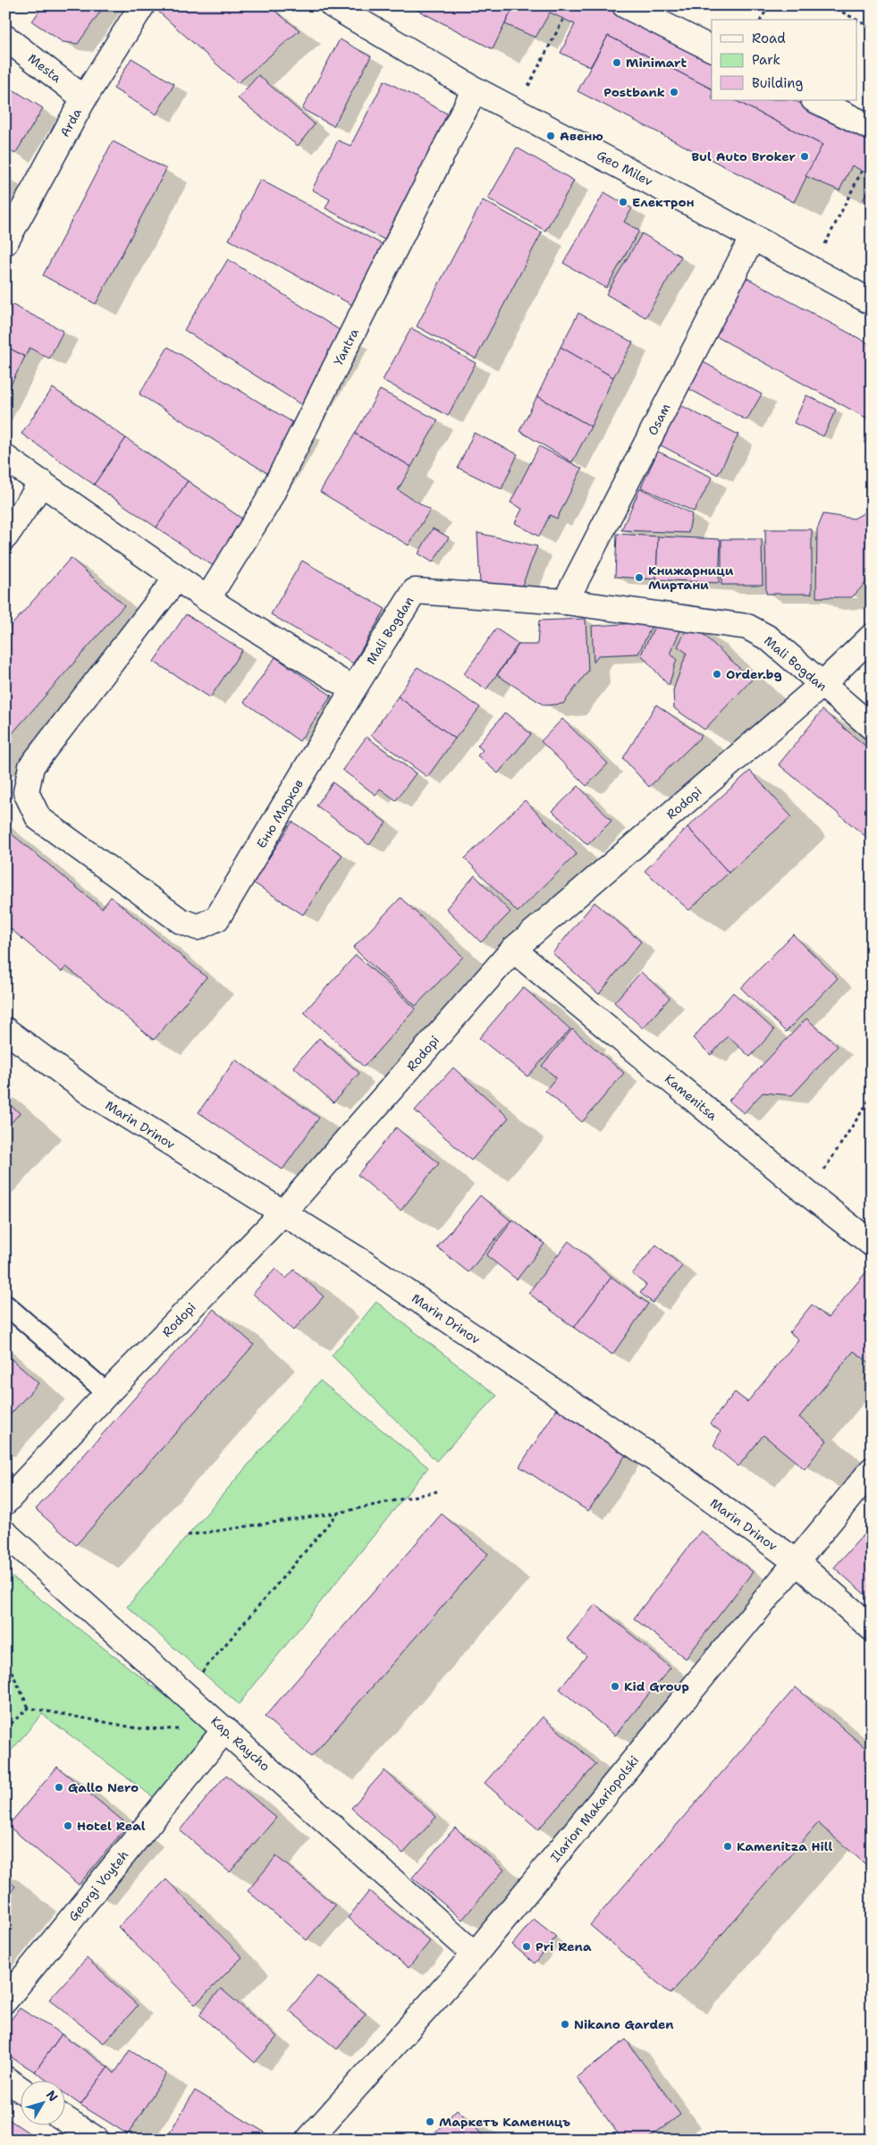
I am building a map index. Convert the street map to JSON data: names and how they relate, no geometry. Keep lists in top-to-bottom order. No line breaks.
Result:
{"streets":{"street":["Mesta","Arda","Geo Milev","Yantra","Osam","Mali Bogdan","Rodopi","Еню Марков","Kamenitsa","Marin Drinov","Kap. Raycho","Ilarion Makariopolski","Georgi Voyteh"]},"crossings":[["Mesta","Arda"],["Geo Milev","Yantra"],["Geo Milev","Osam"],["Osam","Mali Bogdan"],["Mali Bogdan","Rodopi"],["Mali Bogdan","Еню Марков"],["Rodopi","Kamenitsa"],["Rodopi","Marin Drinov"],["Marin Drinov","Ilarion Makariopolski"],["Kap. Raycho","Ilarion Makariopolski"],["Kap. Raycho","Georgi Voyteh"]],"places":["Minimart","Postbank","Авеню","Bul Auto Broker","Електрон","Книжарници Миртани","Order.bg","Kid Group","Gallo Nero","Hotel Real","Kamenitza Hill","Pri Rena","Nikano Garden","Маркетъ Каменицъ"],"legend":["Road","Park","Building"],"north":"top right"}
